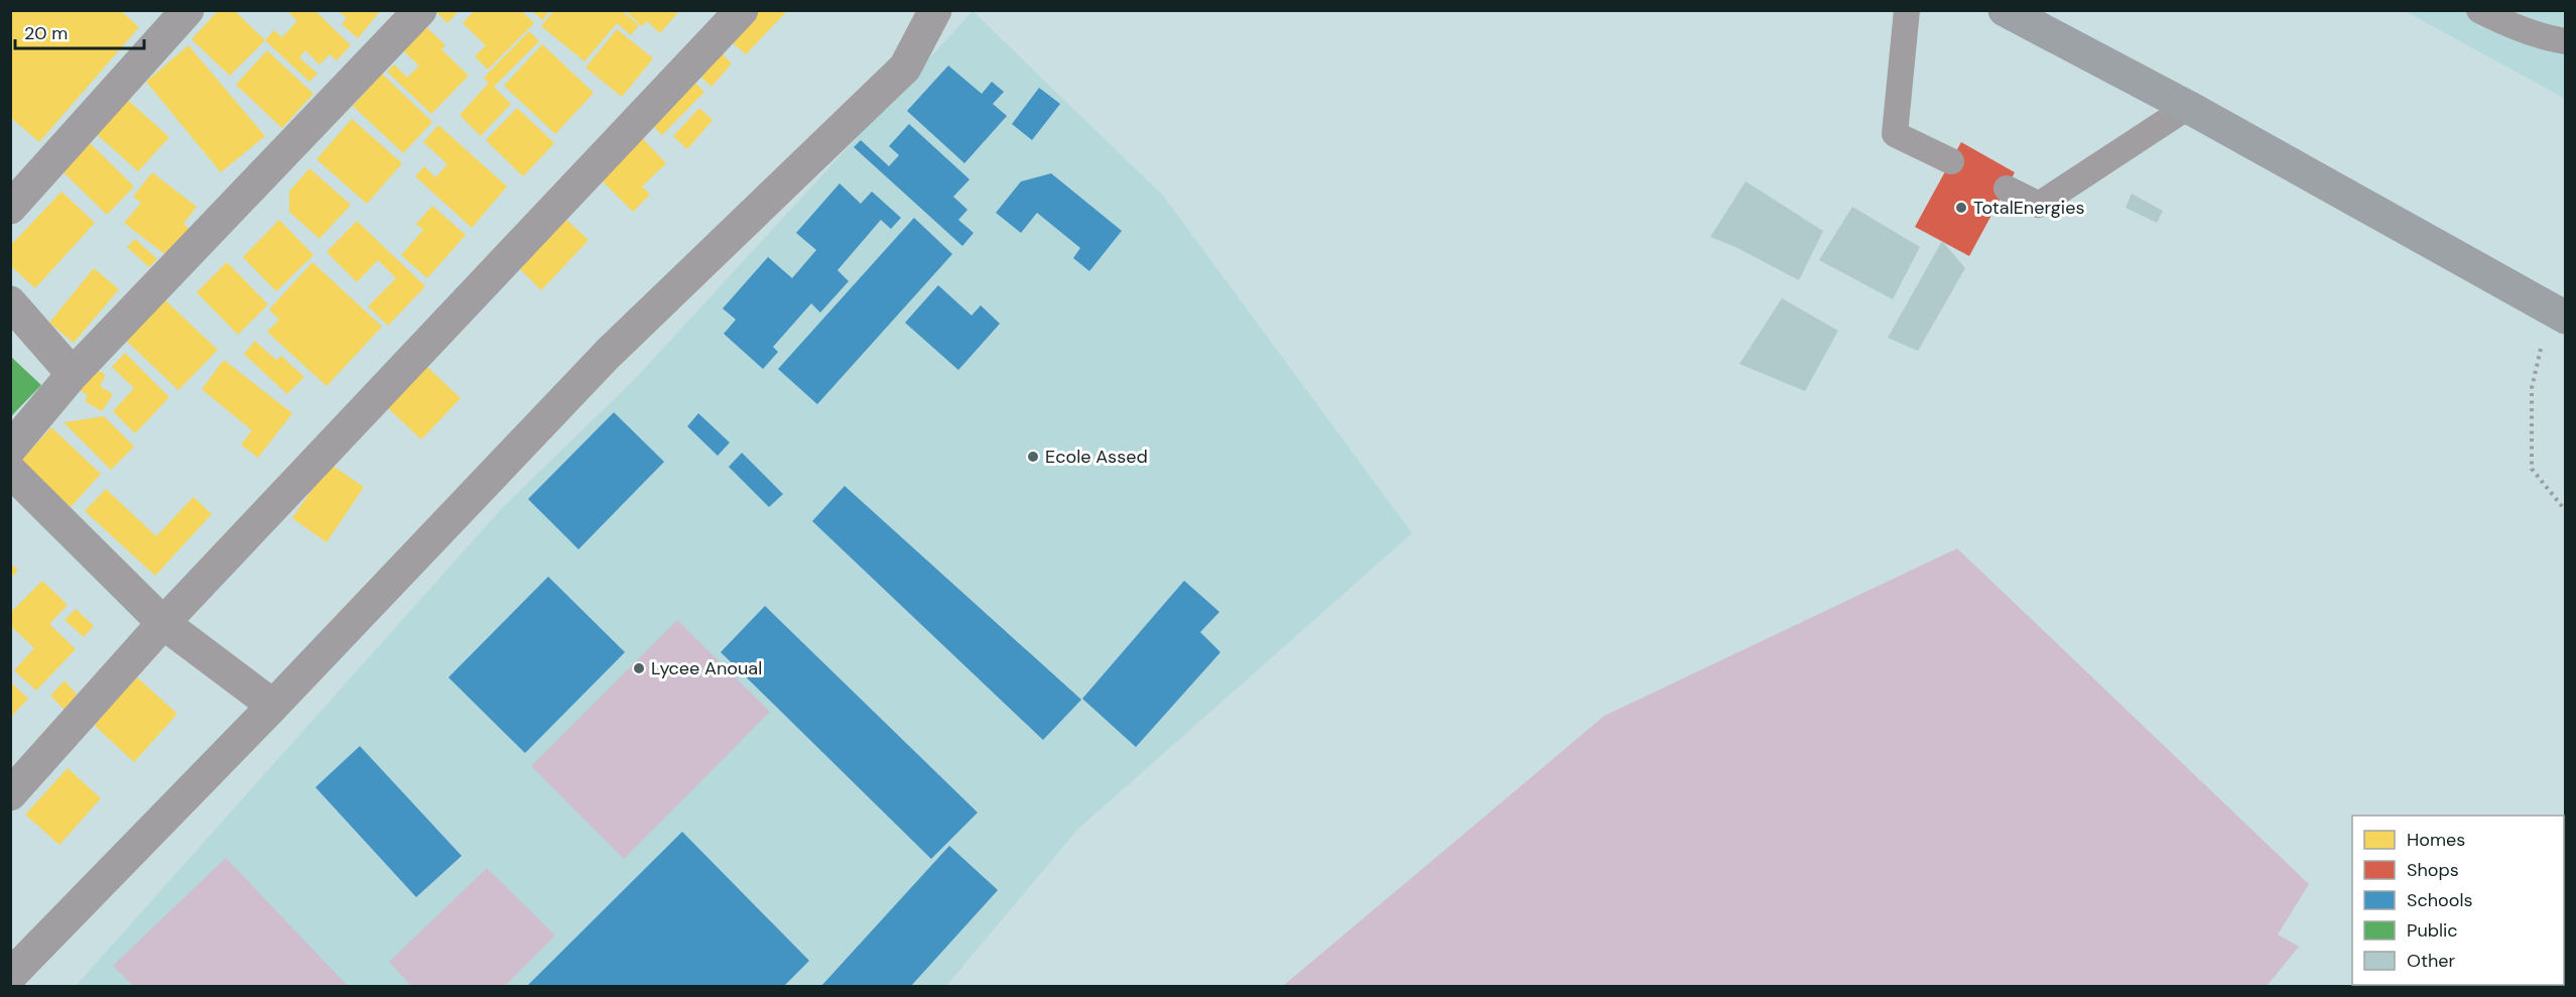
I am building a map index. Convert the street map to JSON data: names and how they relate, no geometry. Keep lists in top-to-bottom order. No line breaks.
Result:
{"places":["TotalEnergies","Ecole Assed","Lycee Anoual"],"legend":["Homes","Shops","Schools","Public","Other"],"scale_bar":"20 m"}
